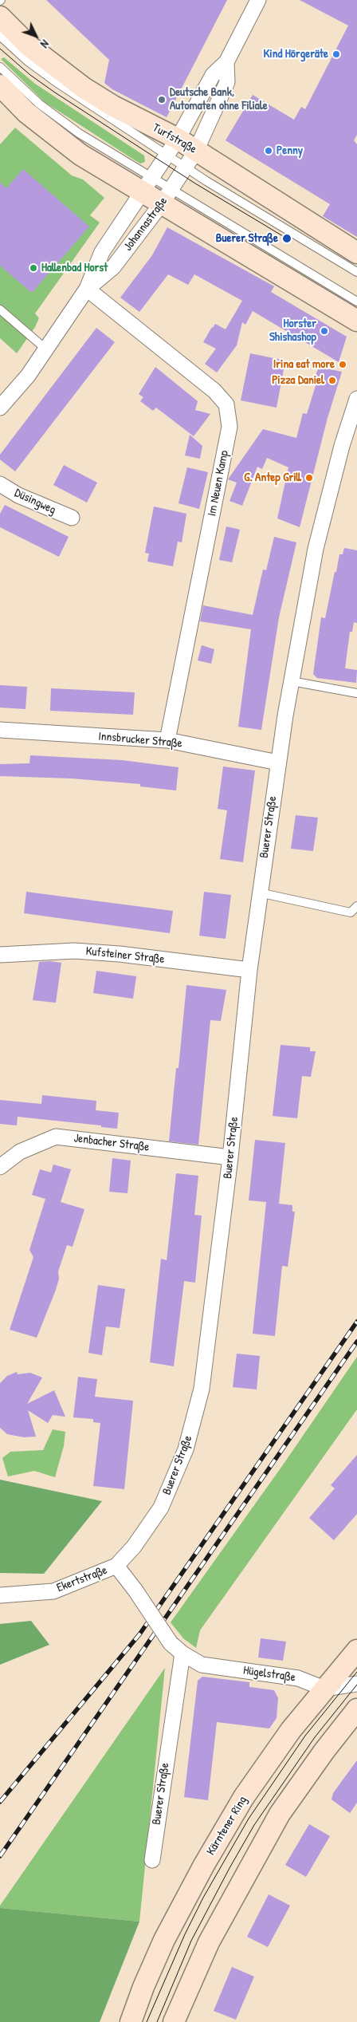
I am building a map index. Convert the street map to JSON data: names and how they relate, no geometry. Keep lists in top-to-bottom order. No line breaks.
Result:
{"streets":{"main road":["Turfstraße","Kärntener Ring"],"street":["Johannastraße","Im Neuen Kamp","Düsingweg","Innsbrucker Straße","Buerer Straße","Kufsteiner Straße","Jenbacher Straße","Ekertstraße","Hügelstraße"]},"crossings":[["Turfstraße","Johannastraße"],["Johannastraße","Im Neuen Kamp"],["Im Neuen Kamp","Innsbrucker Straße"],["Innsbrucker Straße","Buerer Straße"],["Buerer Straße","Kufsteiner Straße"],["Buerer Straße","Jenbacher Straße"],["Buerer Straße","Ekertstraße"],["Buerer Straße","Hügelstraße"],["Hügelstraße","Kärntener Ring"]],"places":["Kind Hörgeräte","Deutsche Bank, Automaten ohne Filiale","Penny","Buerer Straße","Hallenbad Horst","Horster Shishashop","Irina eat more","Pizza Daniel","G. Antep Grill"],"north":"bottom right"}
